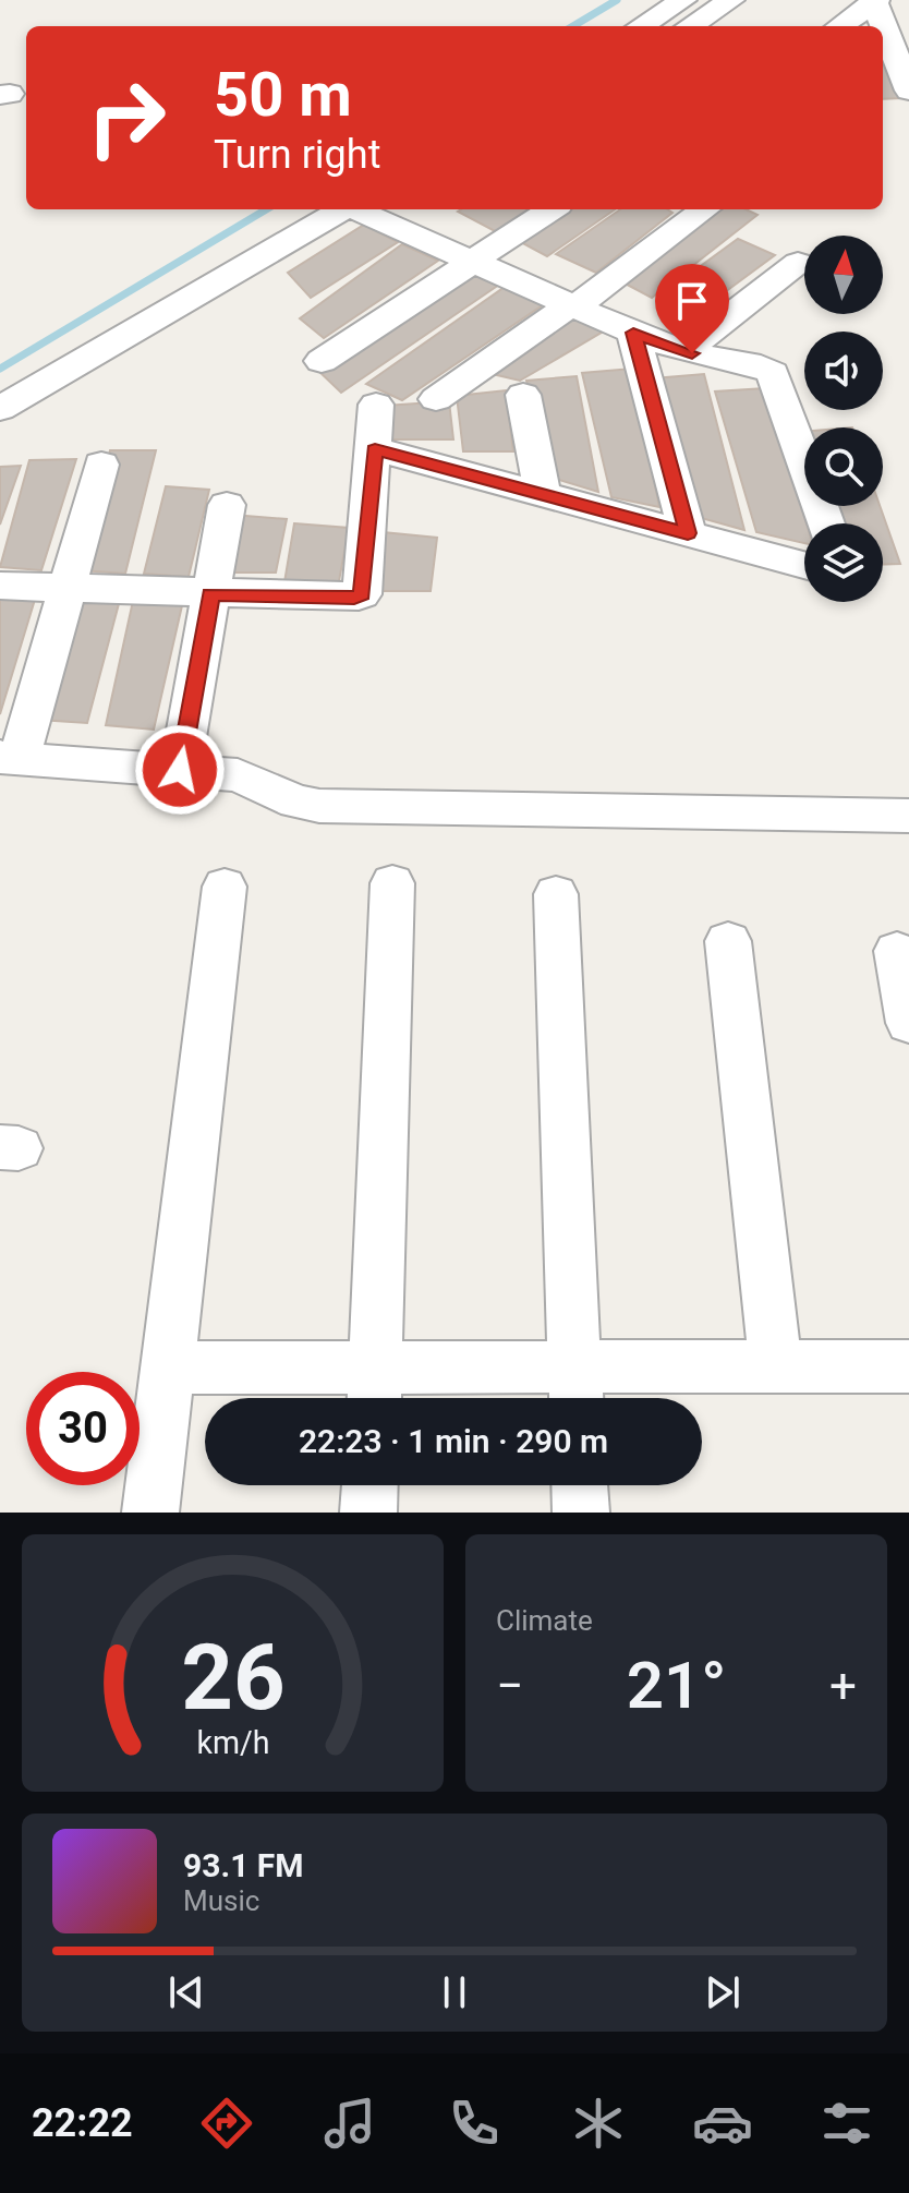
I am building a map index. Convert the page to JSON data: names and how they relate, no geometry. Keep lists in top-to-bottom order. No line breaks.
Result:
{"north":"top","page":{"turn":["50 m","Turn right"],"limit":"30","trip":"22:23 · 1 min · 290 m","tile":"Climate","heat":["−","21°","+"],"song":["93.1 FM","Music"],"tabs":"22:22","gauge":["26","km/h"]}}
